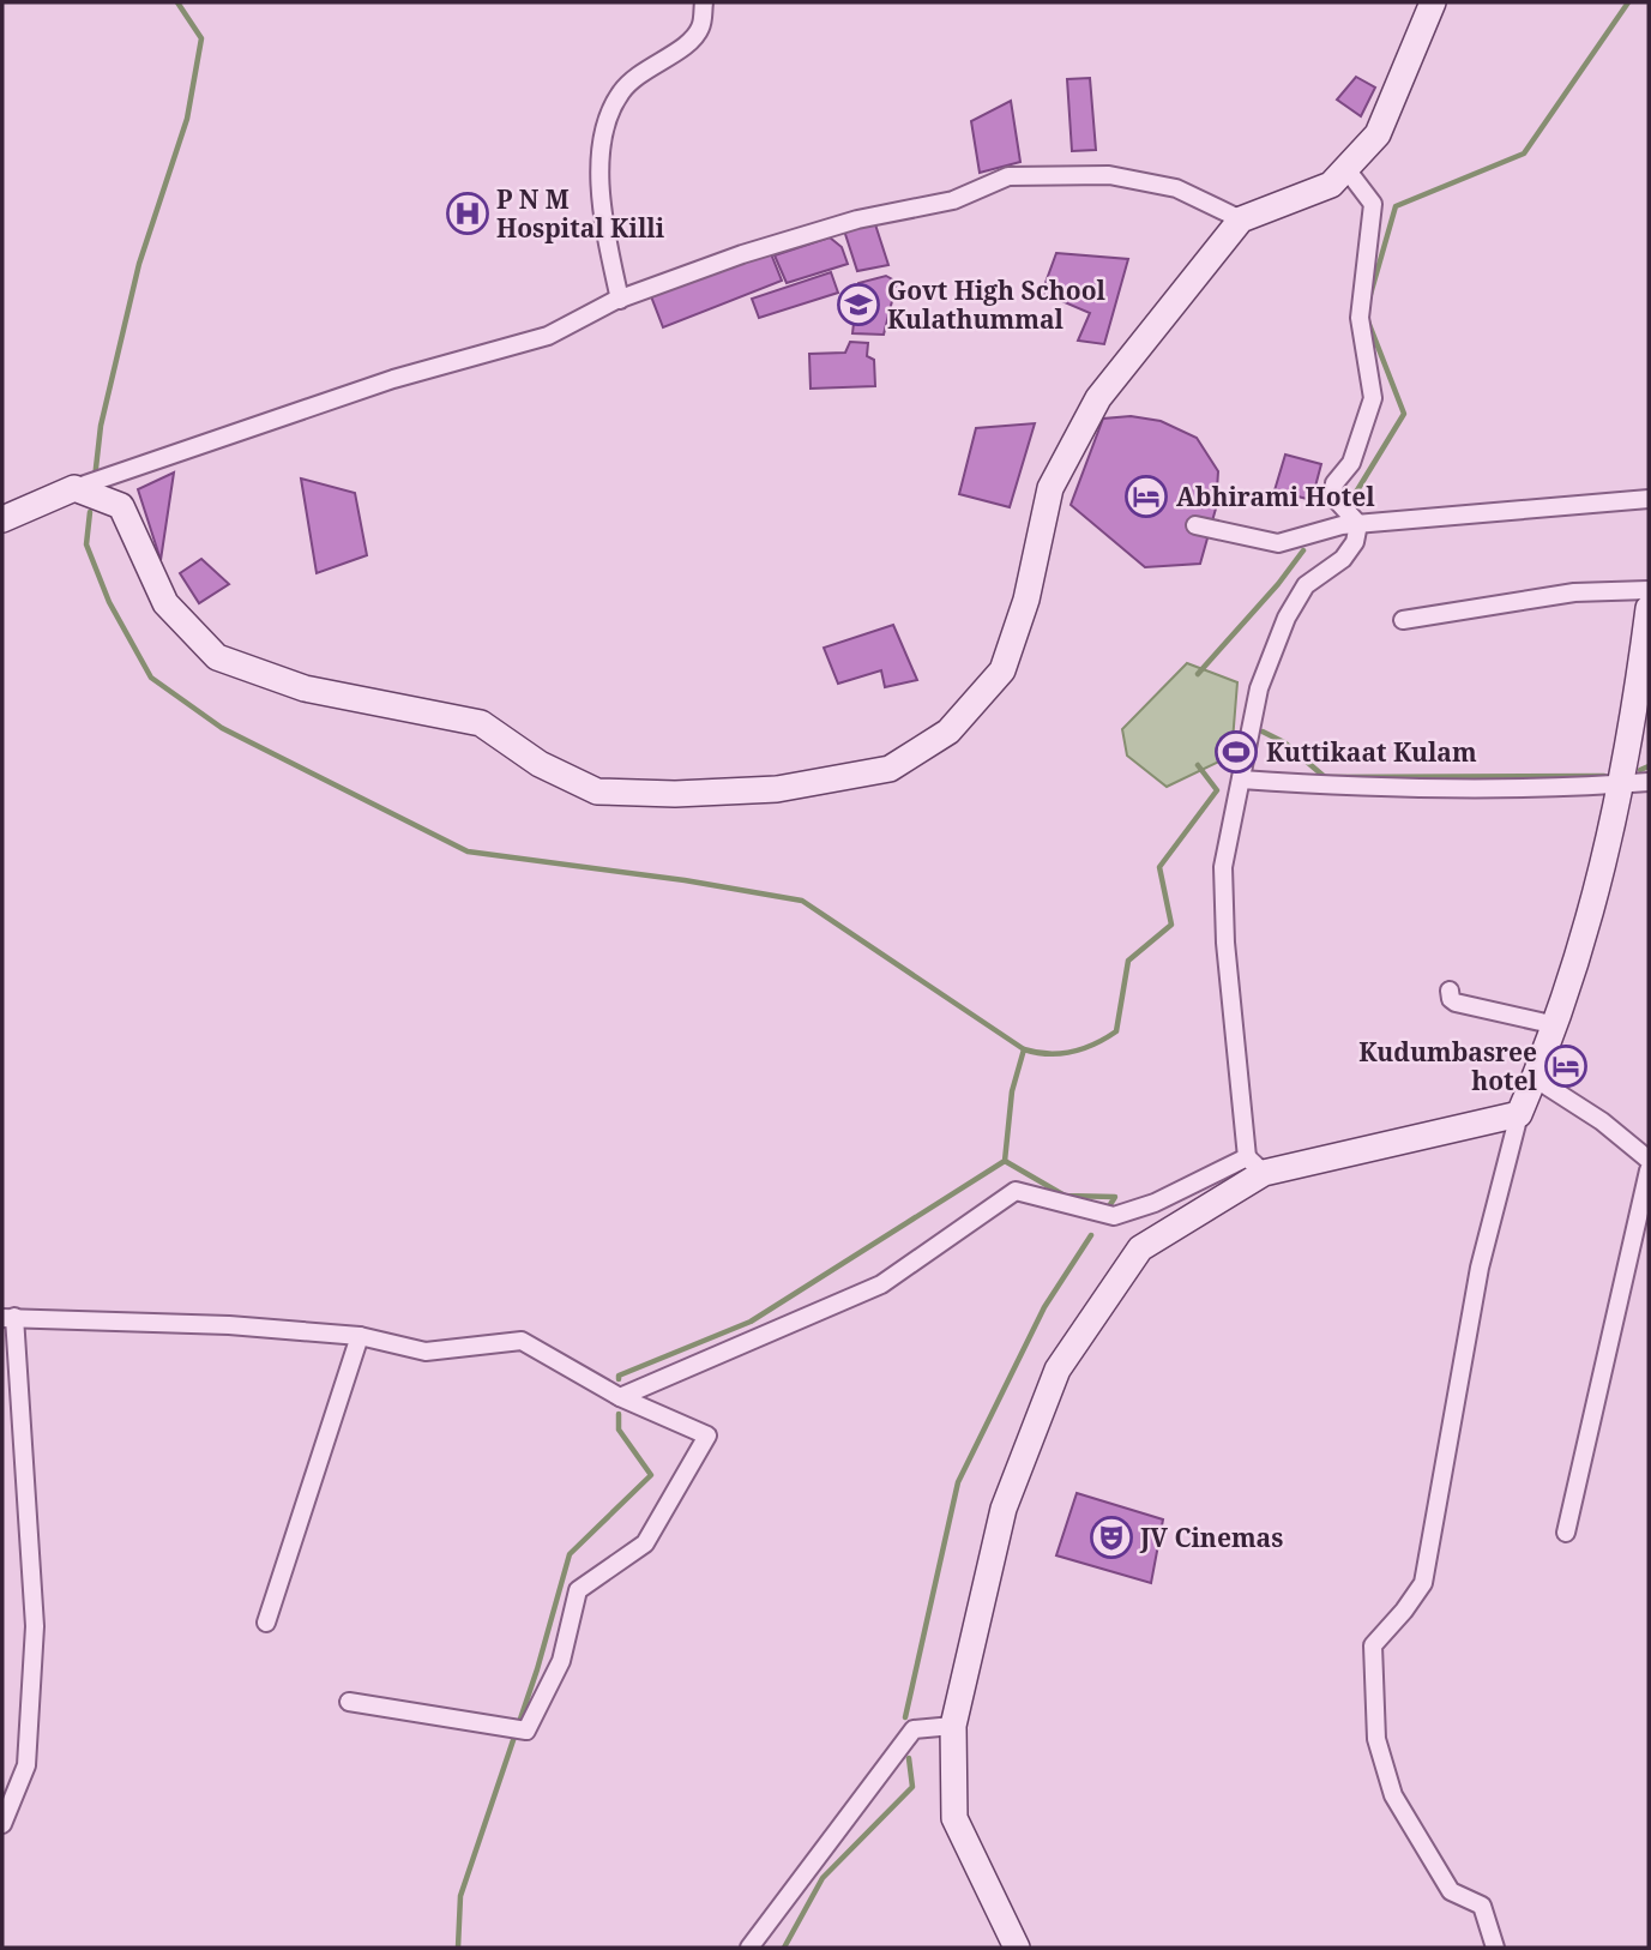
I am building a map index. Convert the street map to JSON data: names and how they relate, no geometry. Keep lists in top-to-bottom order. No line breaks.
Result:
{"places":{"hospital":["P N M Hospital Killi"],"school or university":["Govt High School Kulathummal"],"hotel":["Abhirami Hotel","Kudumbasree hotel"],"sports":["Kuttikaat Kulam"],"theatre":["JV Cinemas"]}}
